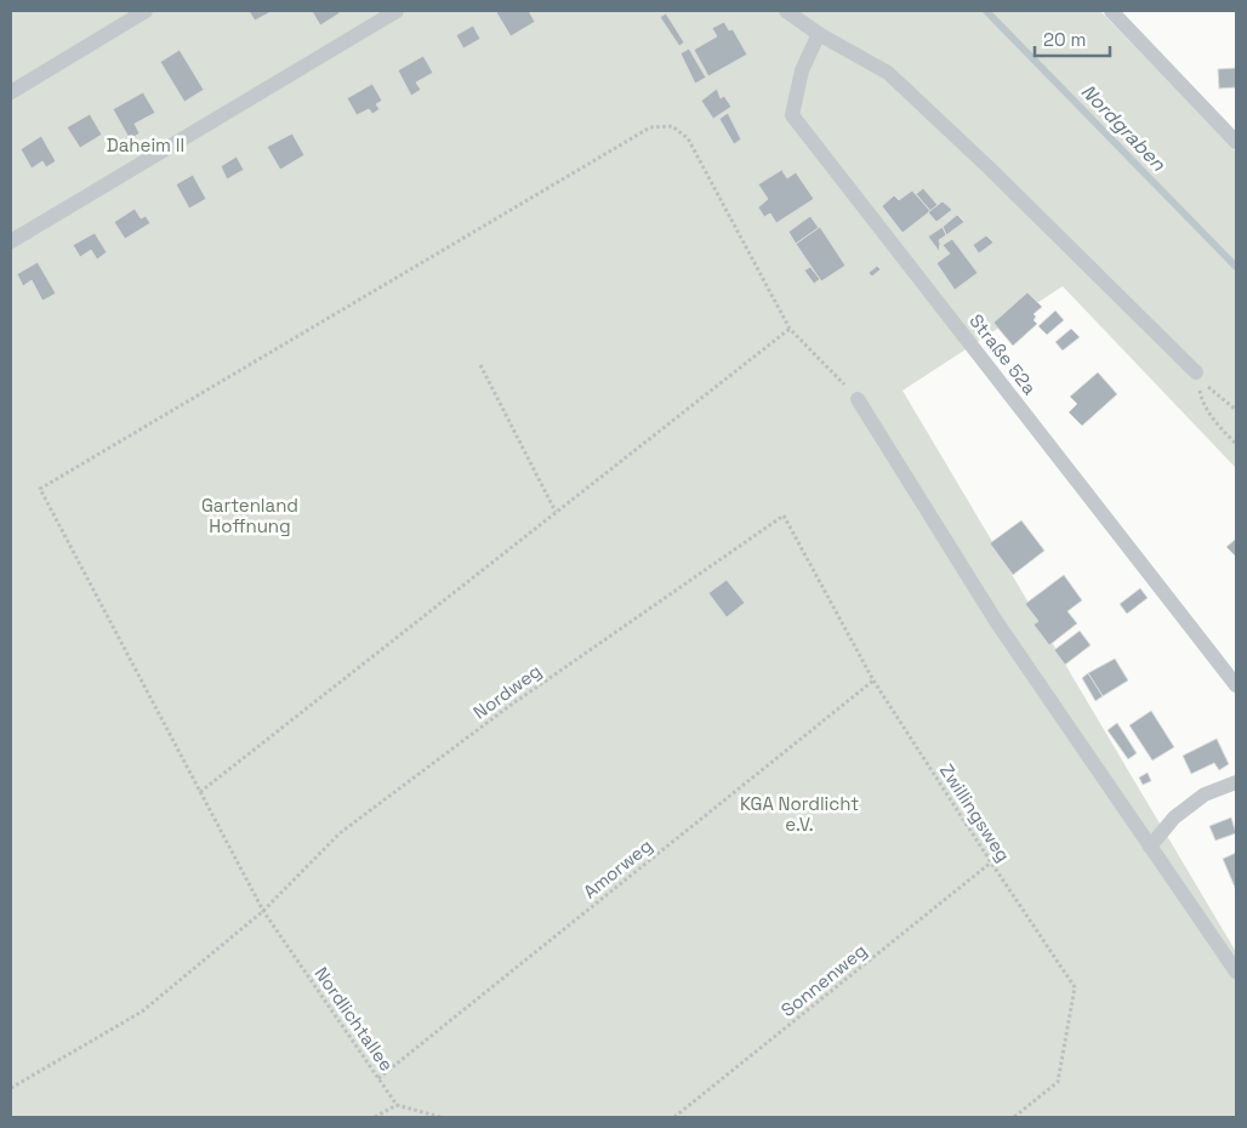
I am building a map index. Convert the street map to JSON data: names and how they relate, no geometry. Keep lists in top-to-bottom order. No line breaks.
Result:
{"streets":{"lane":["Straße 52a"],"path":["Nordweg","Zwillingsweg","Amorweg","Sonnenweg","Nordlichtallee"]},"crossings":[["Nordweg","Zwillingsweg"],["Nordweg","Nordlichtallee"],["Zwillingsweg","Amorweg"],["Zwillingsweg","Sonnenweg"],["Amorweg","Nordlichtallee"]],"water":["Nordgraben"],"parks":["Daheim II","Gartenland Hoffnung","KGA Nordlicht e.V."],"scale_bar":"20 m"}
